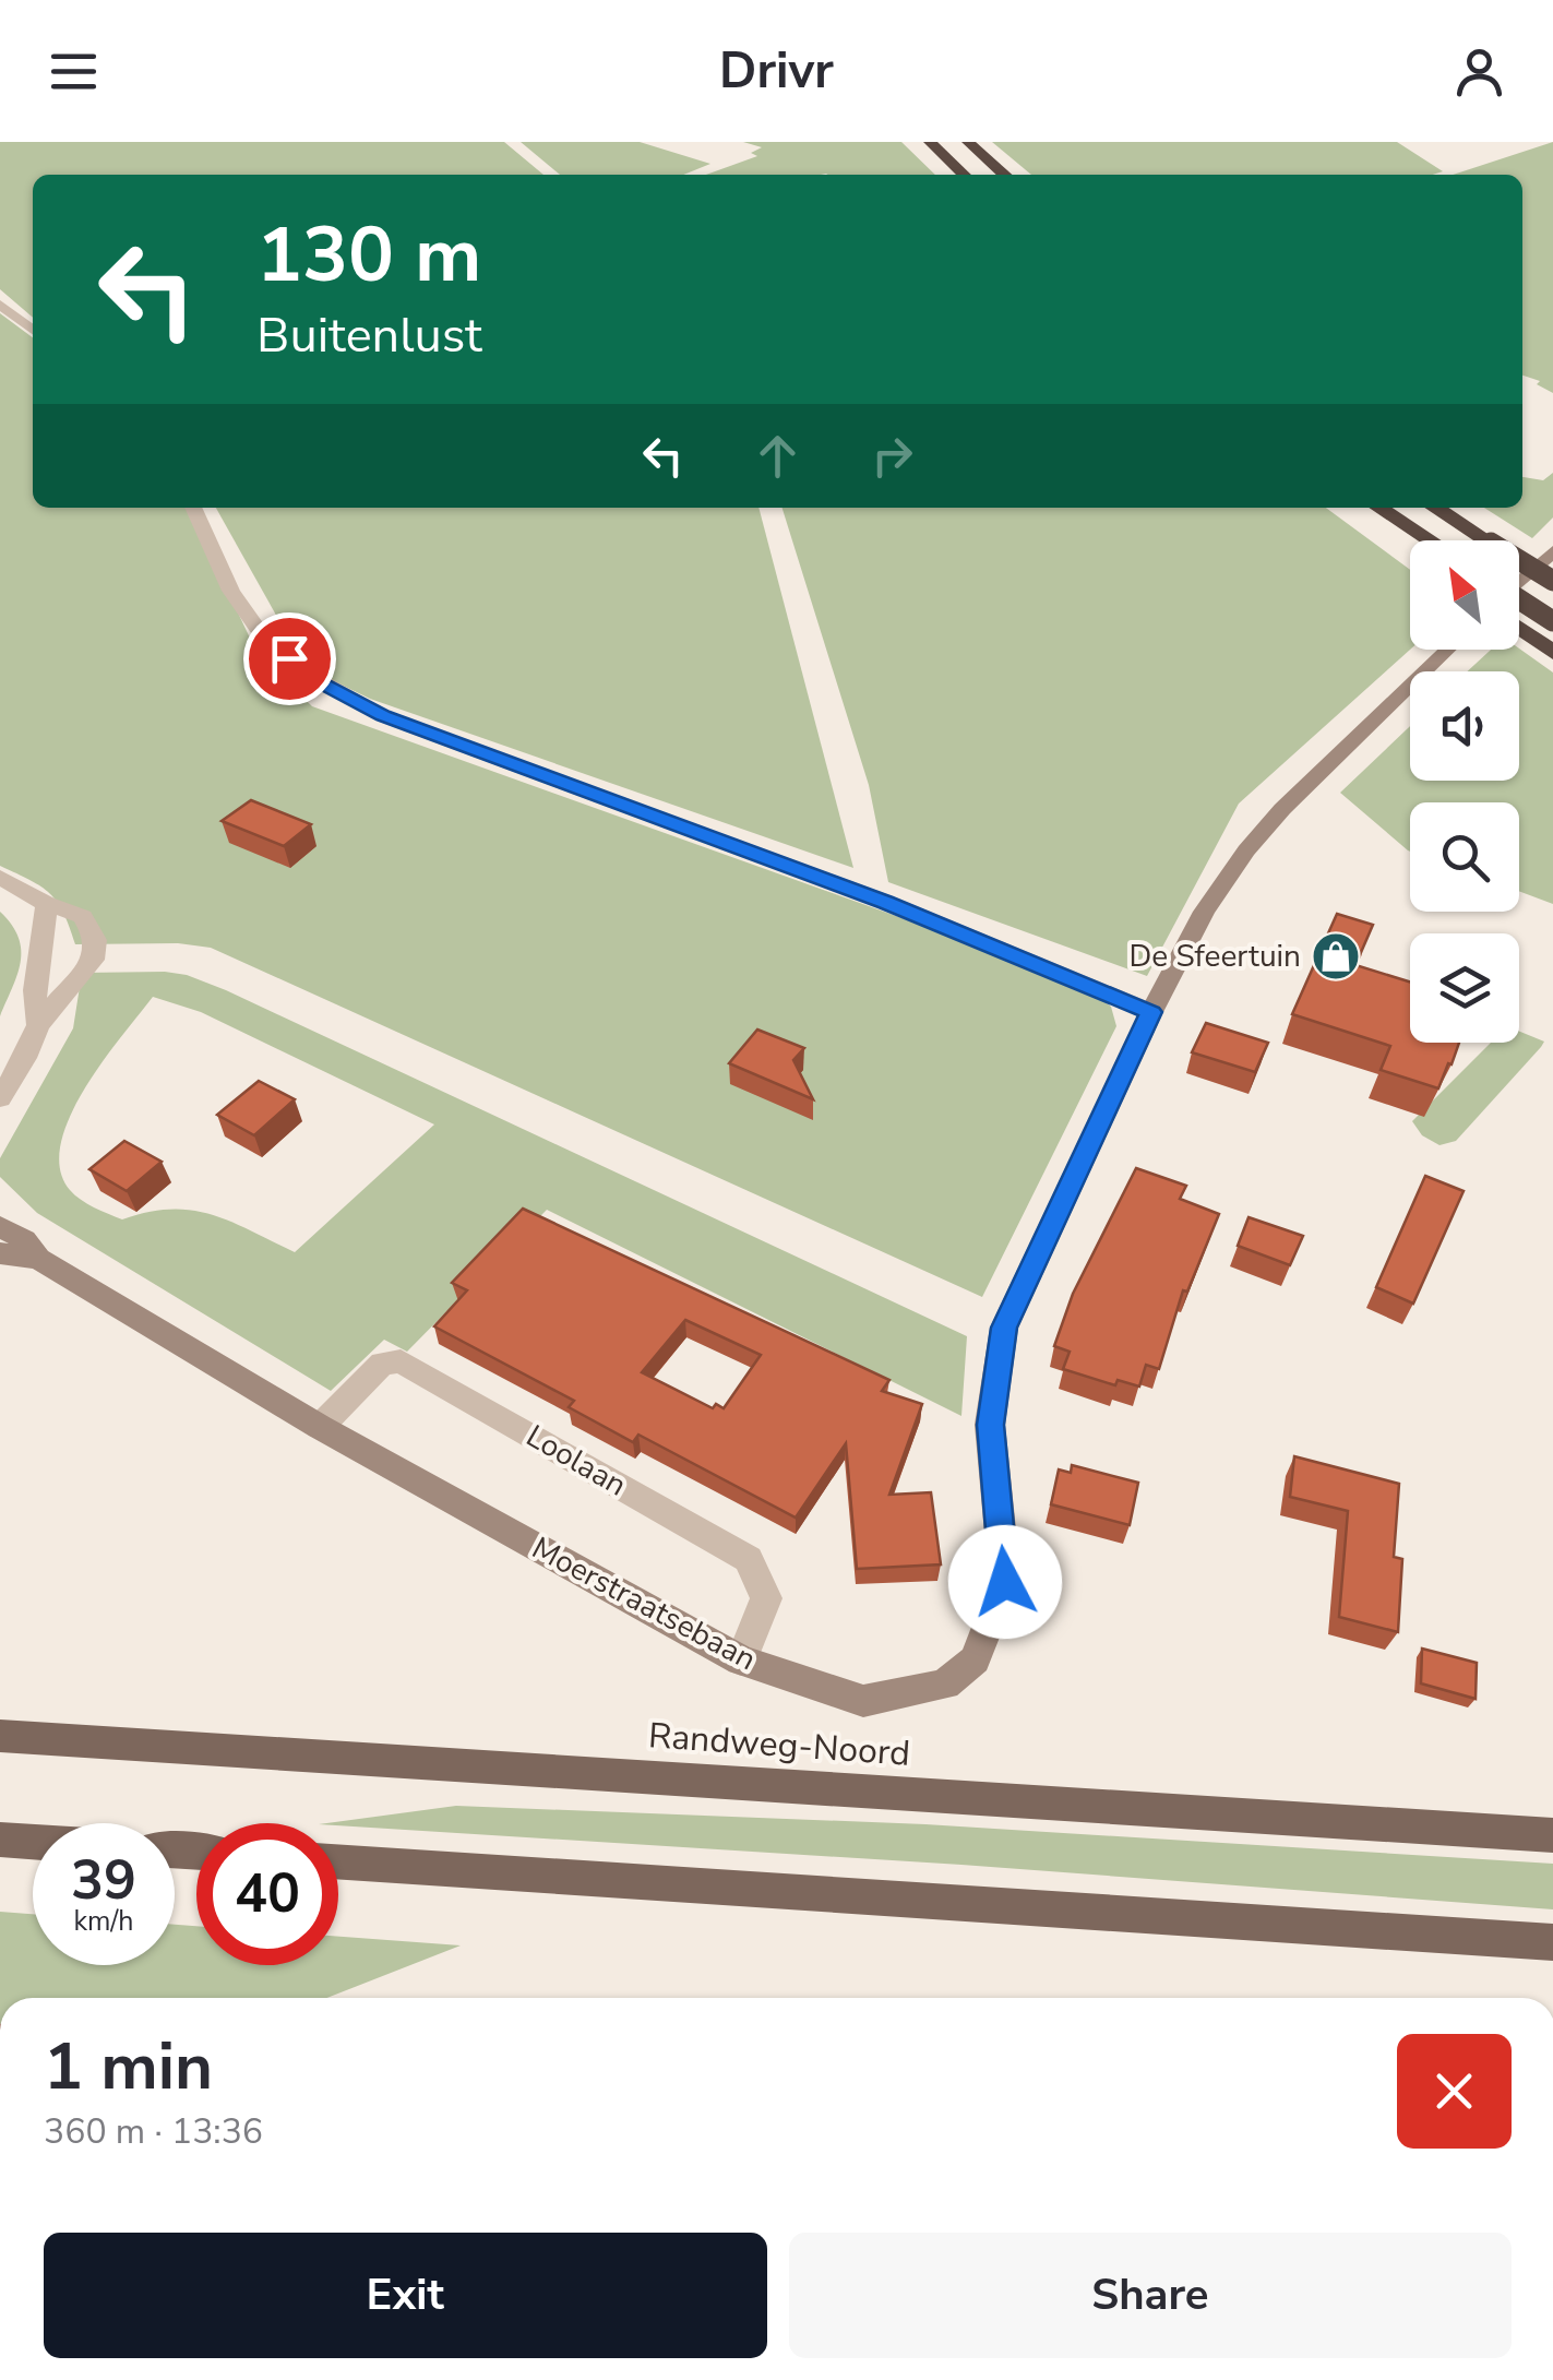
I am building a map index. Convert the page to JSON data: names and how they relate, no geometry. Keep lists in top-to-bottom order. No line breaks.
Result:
{"streets":{"main road":["Randweg-Noord"],"street":["Loolaan","Moerstraatsebaan"]},"crossings":[["Loolaan","Moerstraatsebaan"]],"places":{"shop":["De Sfeertuin"]},"north":"top left","page":{"header":"Drivr","turn":["130 m","Buitenlust"],"speed":"39 km/h","limit":"40","heading":["1 min","360 m · 13:36"],"buttons":["Exit","Share"]}}
